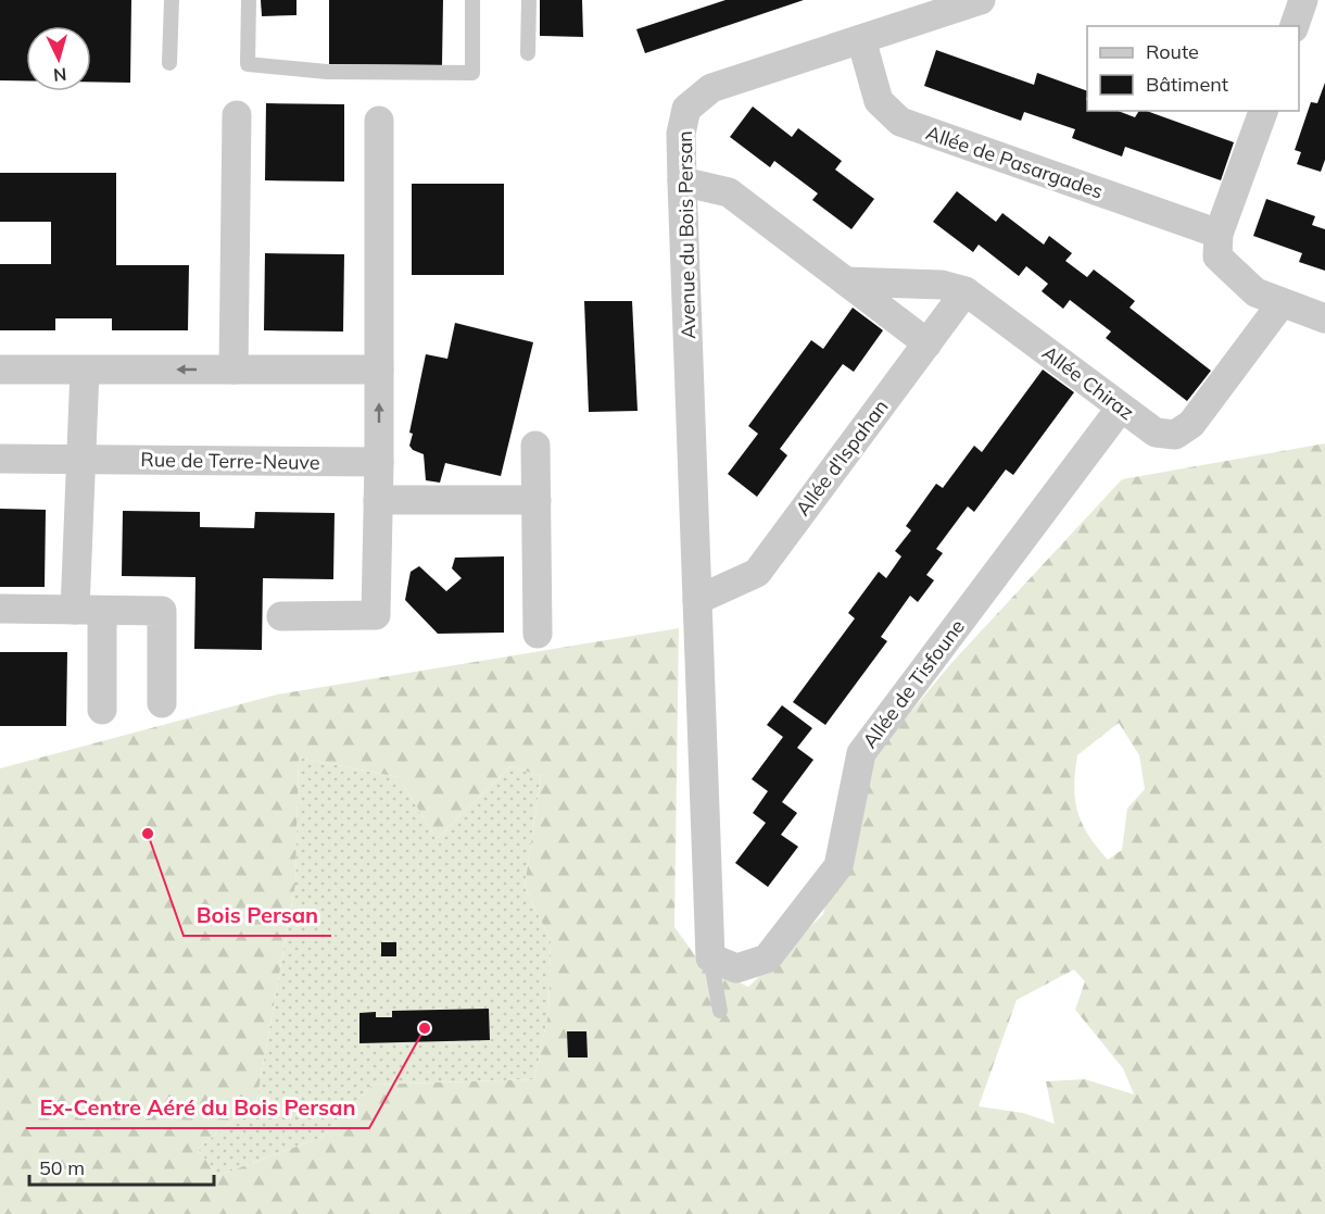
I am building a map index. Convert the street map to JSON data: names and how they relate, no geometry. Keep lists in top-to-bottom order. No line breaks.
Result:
{"streets":{"street":["Allée de Pasargades","Avenue du Bois Persan","Allée Chiraz","Allée d'Ispahan","Rue de Terre-Neuve","Allée de Tisfoune"]},"crossings":[["Allée de Pasargades","Avenue du Bois Persan"],["Avenue du Bois Persan","Allée d'Ispahan"],["Allée Chiraz","Allée d'Ispahan"],["Allée Chiraz","Allée de Tisfoune"]],"places":["Bois Persan","Ex-Centre Aéré du Bois Persan"],"legend":["Route","Bâtiment"],"scale_bar":"50 m","north":"bottom"}
